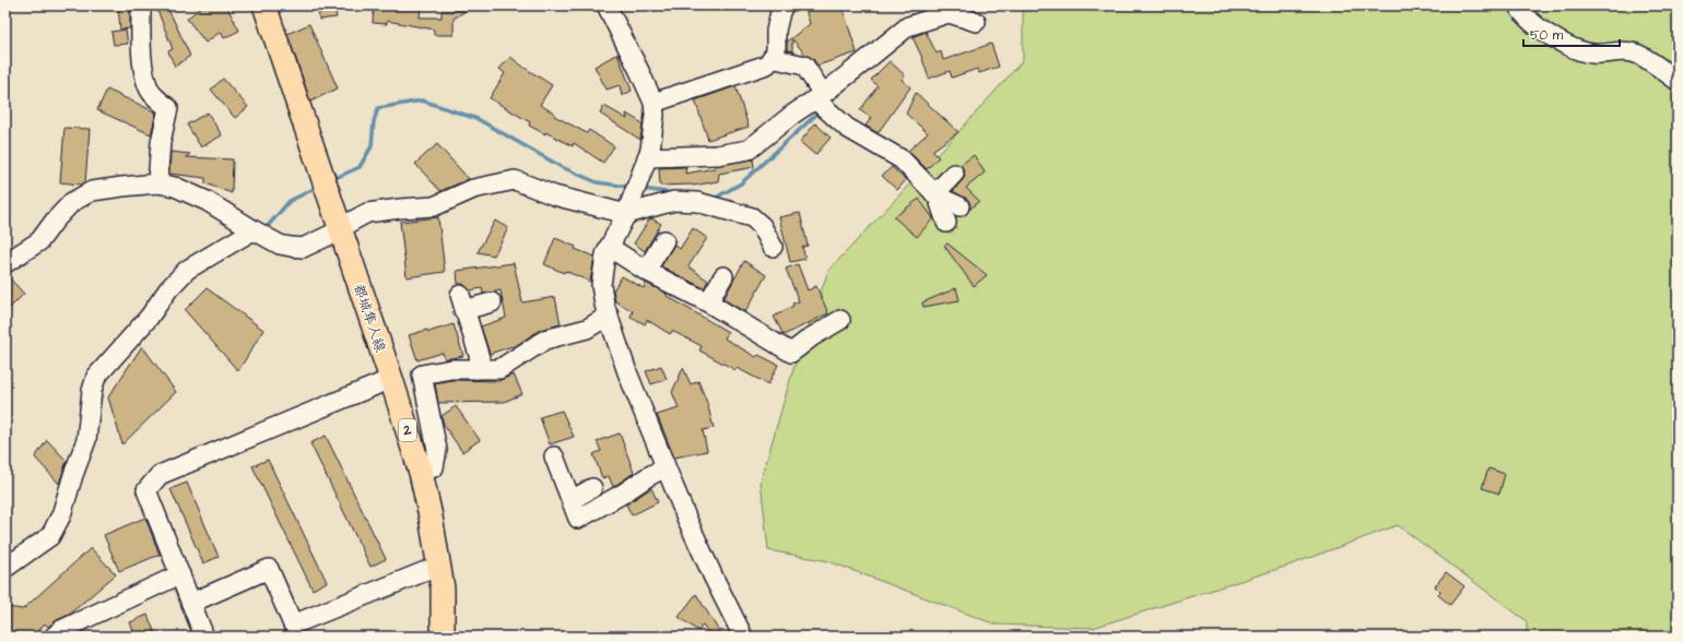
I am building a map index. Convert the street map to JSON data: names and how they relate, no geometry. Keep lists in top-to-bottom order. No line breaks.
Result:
{"streets":{"main road":["都城隼人線","2"]},"scale_bar":"50 m"}
